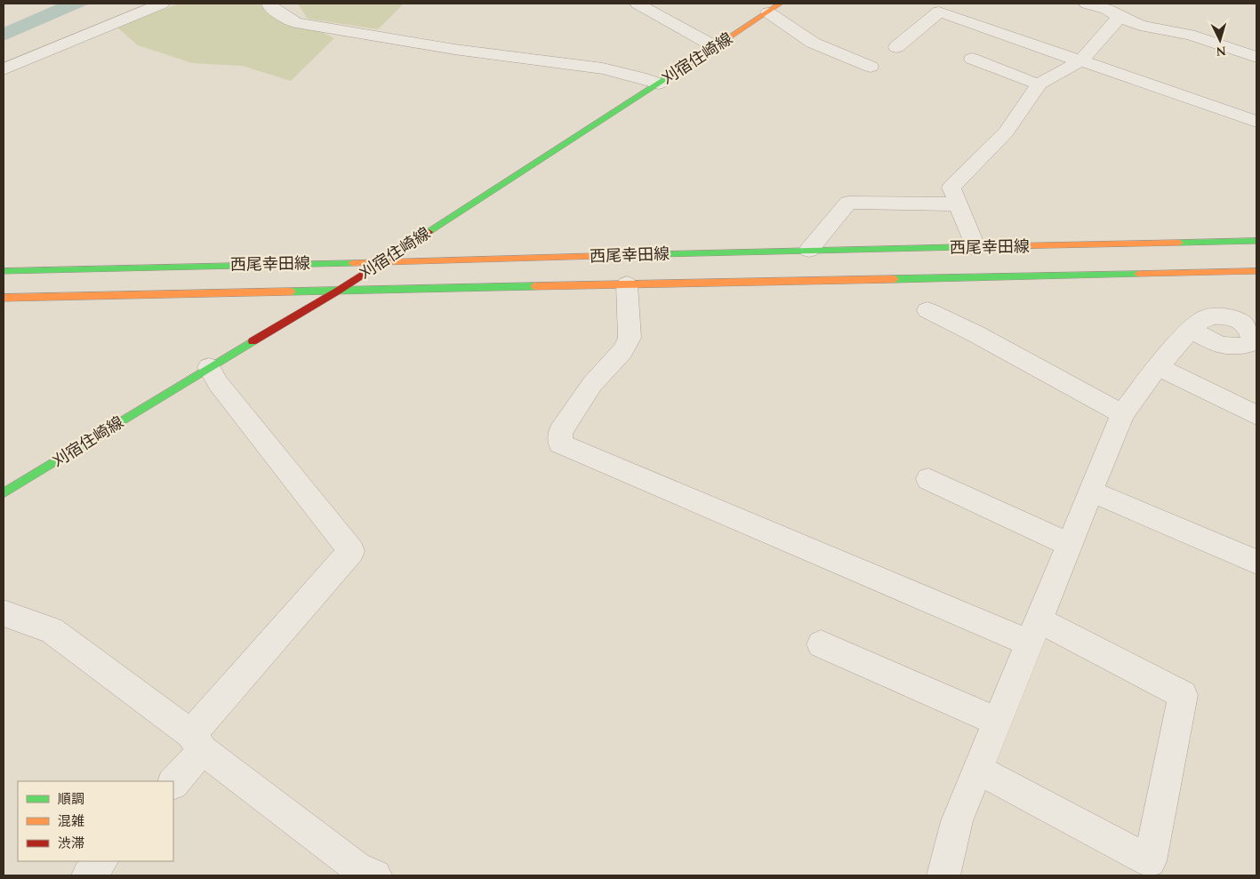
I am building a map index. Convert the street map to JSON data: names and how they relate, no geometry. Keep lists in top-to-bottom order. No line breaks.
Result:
{"streets":{"main road":["刈宿住崎線","西尾幸田線"]},"crossings":[["刈宿住崎線","西尾幸田線"]],"legend":["順調","混雑","渋滞"],"north":"bottom"}
